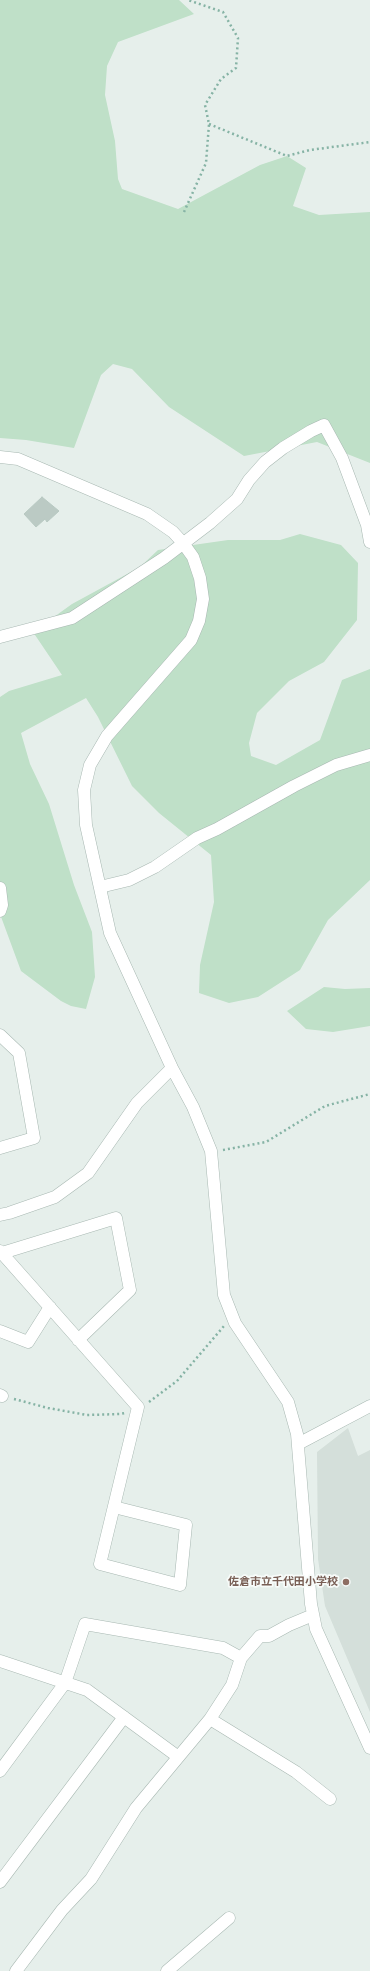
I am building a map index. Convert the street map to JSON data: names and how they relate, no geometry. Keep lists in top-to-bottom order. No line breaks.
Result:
{"places":["佐倉市立千代田小学校"]}
